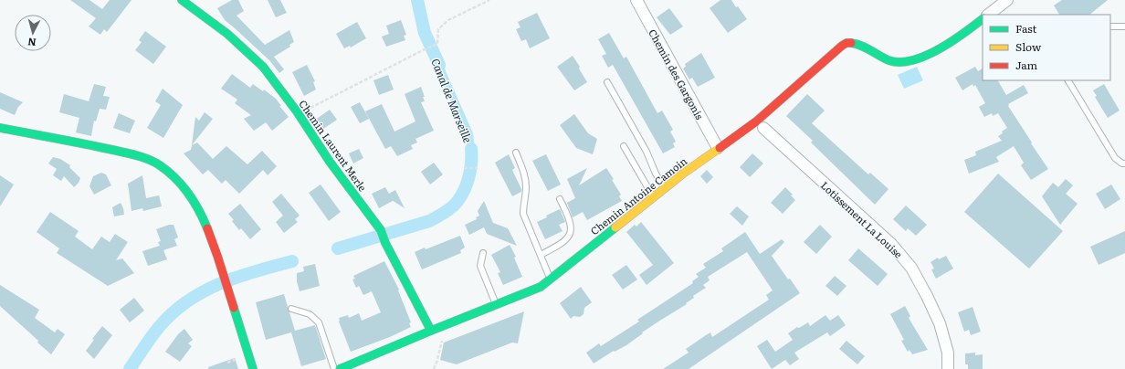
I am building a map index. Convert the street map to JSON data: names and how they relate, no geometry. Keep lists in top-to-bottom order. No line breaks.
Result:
{"streets":{"street":["Chemin des Gargonis","Chemin Laurent Merle","Chemin Antoine Camoin","Lotissement La Louise"]},"crossings":[["Chemin des Gargonis","Chemin Antoine Camoin"],["Chemin Laurent Merle","Chemin Antoine Camoin"]],"water":["Canal de Marseille"],"legend":["Fast","Slow","Jam"],"north":"bottom"}
